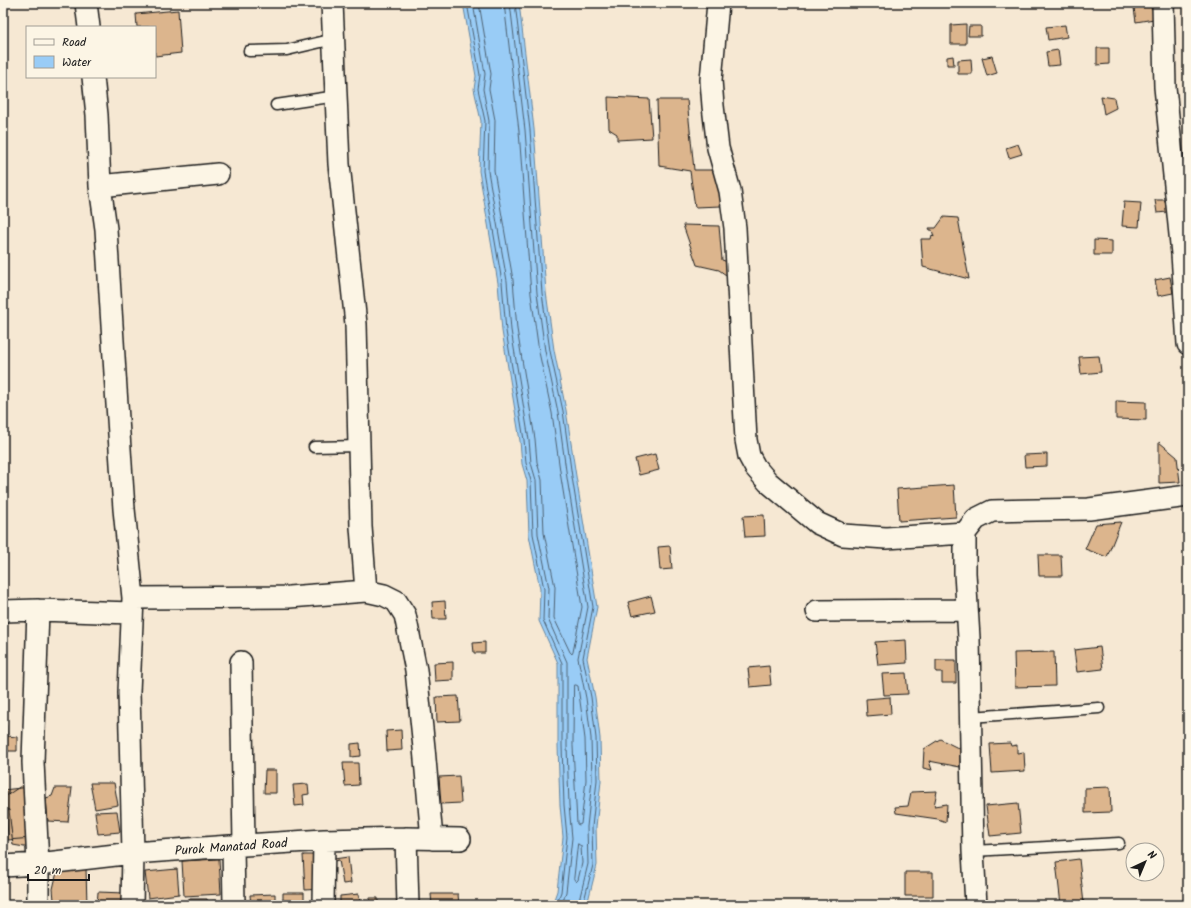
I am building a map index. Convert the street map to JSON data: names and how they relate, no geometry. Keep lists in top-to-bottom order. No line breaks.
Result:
{"streets":{"street":["Purok Manatad Road"]},"legend":["Road","Water"],"scale_bar":"20 m","north":"top right"}
